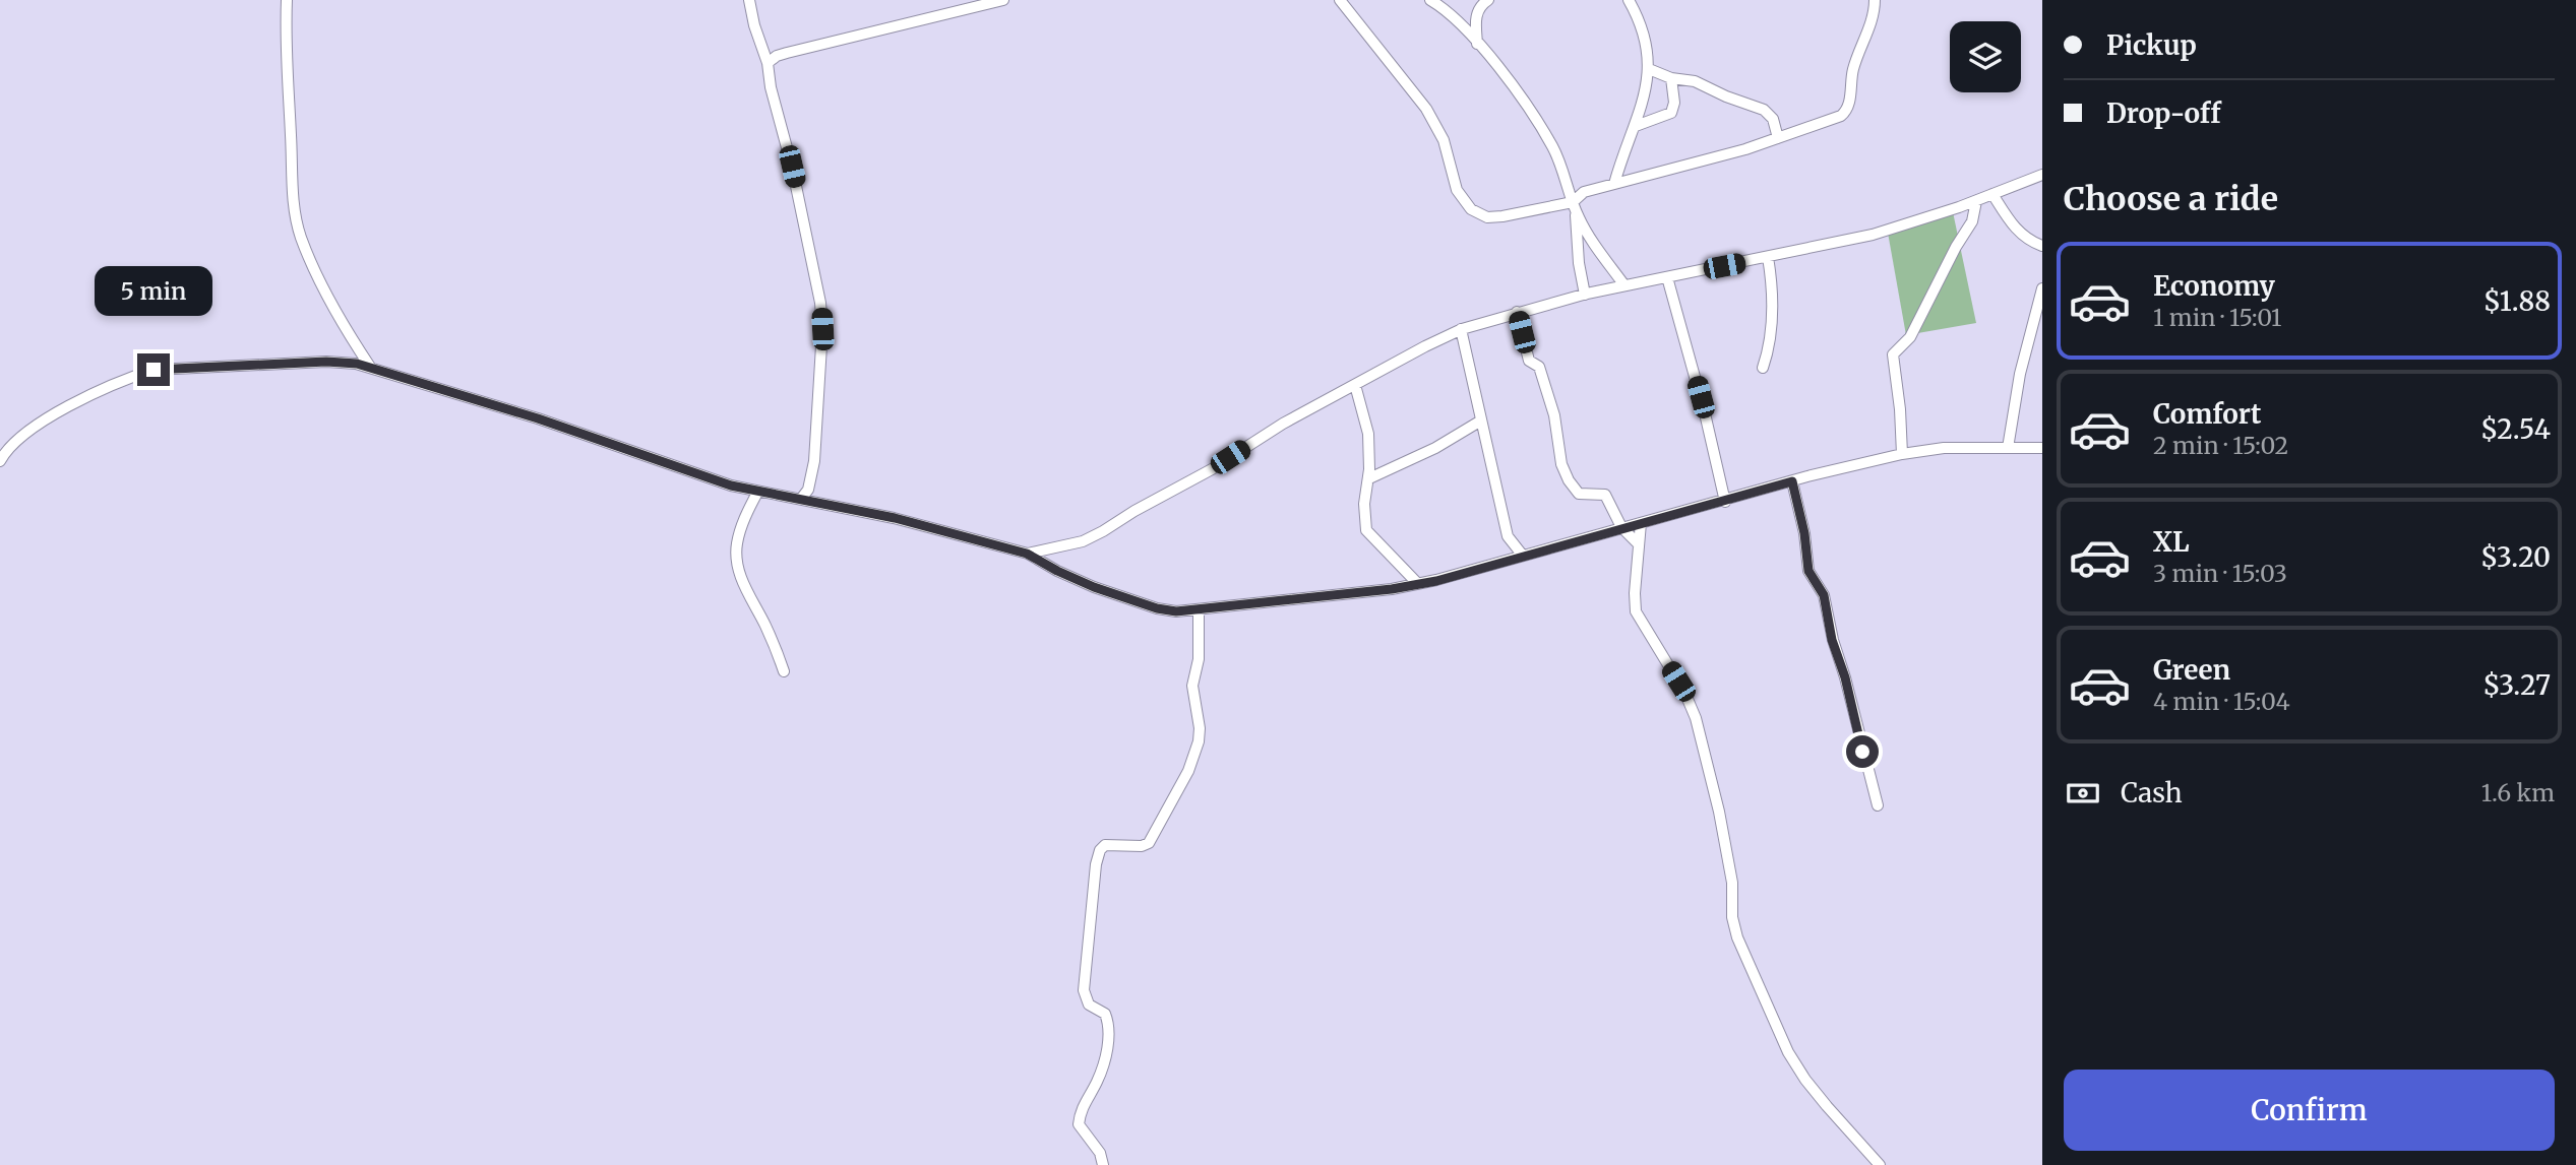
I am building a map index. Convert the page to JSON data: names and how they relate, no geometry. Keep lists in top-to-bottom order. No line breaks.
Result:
{"page":{"banner":["Pickup","Drop-off"],"heading":"Choose a ride","list":[{"name":"Economy","note":"1 min · 15:01","value":"$1.88"},{"name":"Comfort","note":"2 min · 15:02","value":"$2.54"},{"name":"XL","note":"3 min · 15:03","value":"$3.20"},{"name":"Green","note":"4 min · 15:04","value":"$3.27"}],"bubble":"5 min","pay":["Cash","1.6 km"],"buttons":"Confirm"}}
